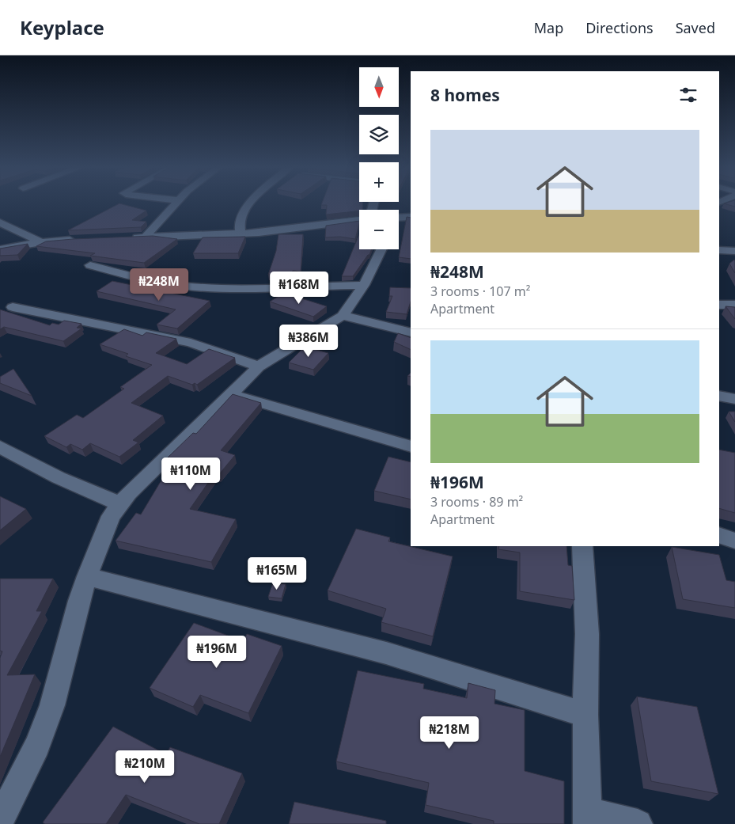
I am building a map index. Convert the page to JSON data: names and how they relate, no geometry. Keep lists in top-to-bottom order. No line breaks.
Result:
{"north":"bottom","page":{"header":"Keyplace","nav":["Map","Directions","Saved"],"map_buttons":["+","−"],"heading":"8 homes","list":[{"name":"₦248M","note":"3 rooms · 107 m² · Apartment"},{"name":"₦196M","note":"3 rooms · 89 m² · Apartment"}],"price":["₦248M","₦168M","₦386M","₦110M","₦165M","₦196M","₦218M","₦210M"]}}
